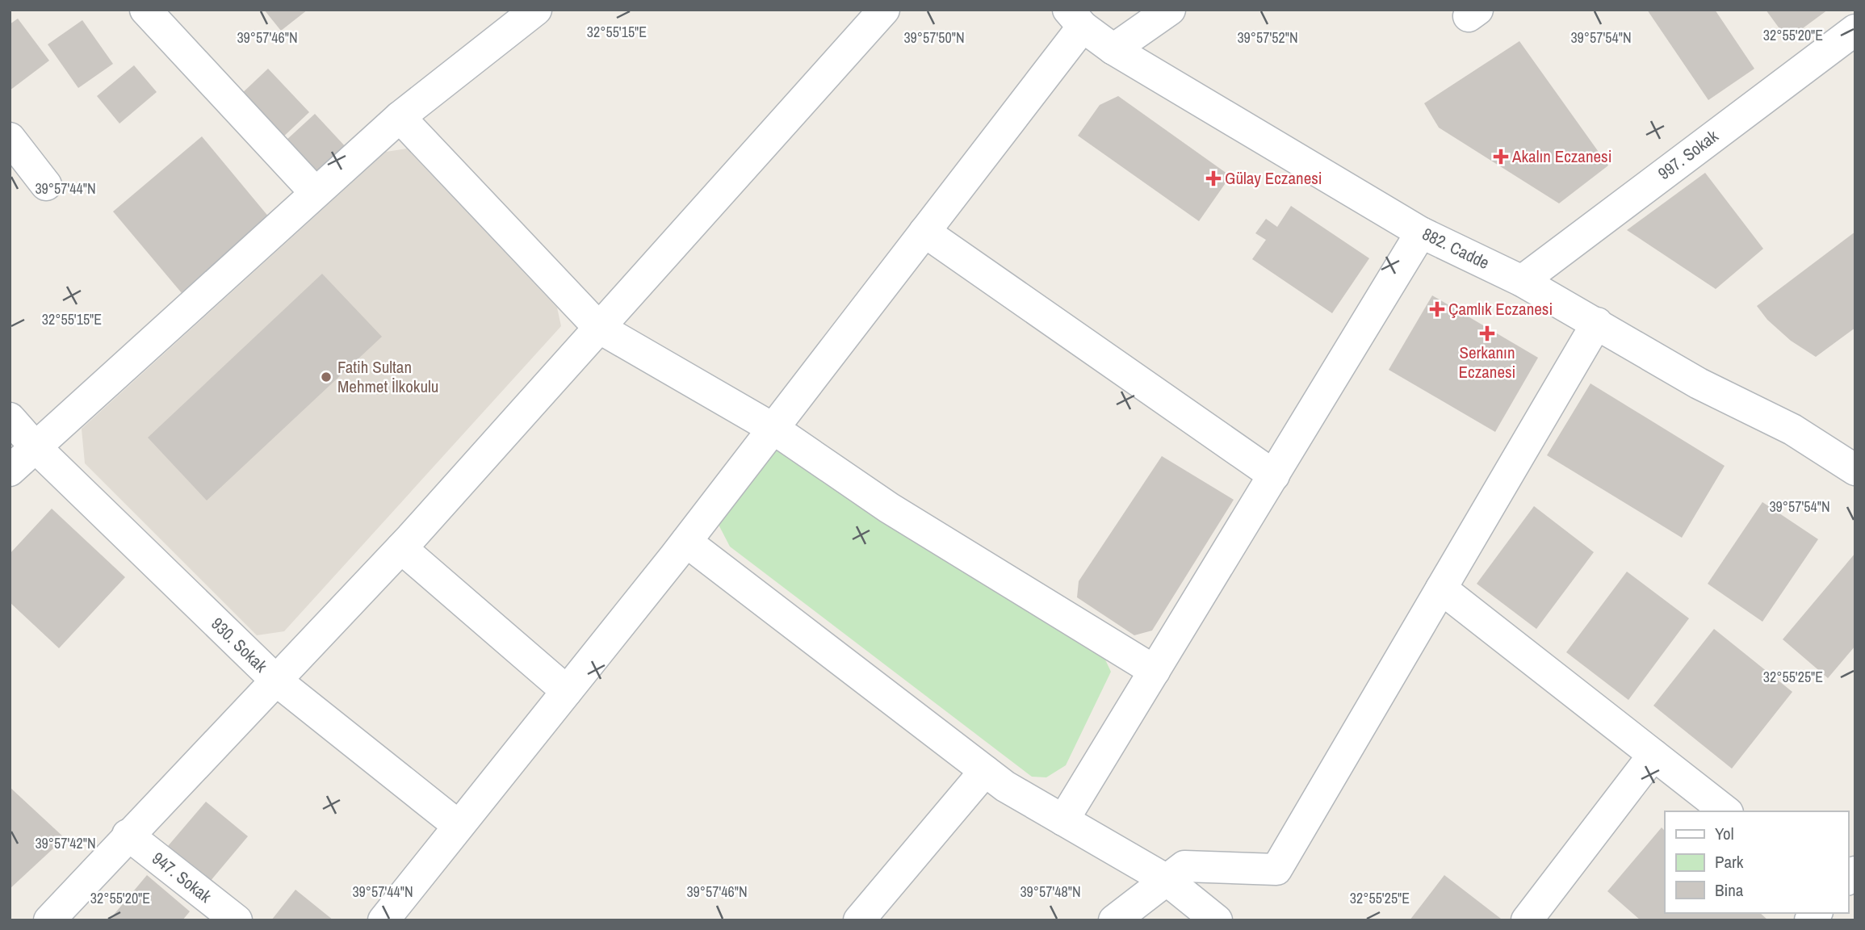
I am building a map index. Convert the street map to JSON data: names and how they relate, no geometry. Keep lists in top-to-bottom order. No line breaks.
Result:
{"streets":{"street":["997. Sokak","882. Cadde","930. Sokak","947. Sokak"]},"crossings":[["997. Sokak","882. Cadde"]],"places":{"health":["Akalın Eczanesi","Gülay Eczanesi","Çamlık Eczanesi","Serkanın Eczanesi"],"other":["Fatih Sultan Mehmet İlkokulu"]},"legend":["Yol","Park","Bina"],"coordinates":["32°55'15\"E","32°55'20\"E","39°57'46\"N","39°57'50\"N","39°57'52\"N","39°57'54\"N","39°57'44\"N","32°55'25\"E","39°57'42\"N","39°57'48\"N"]}
